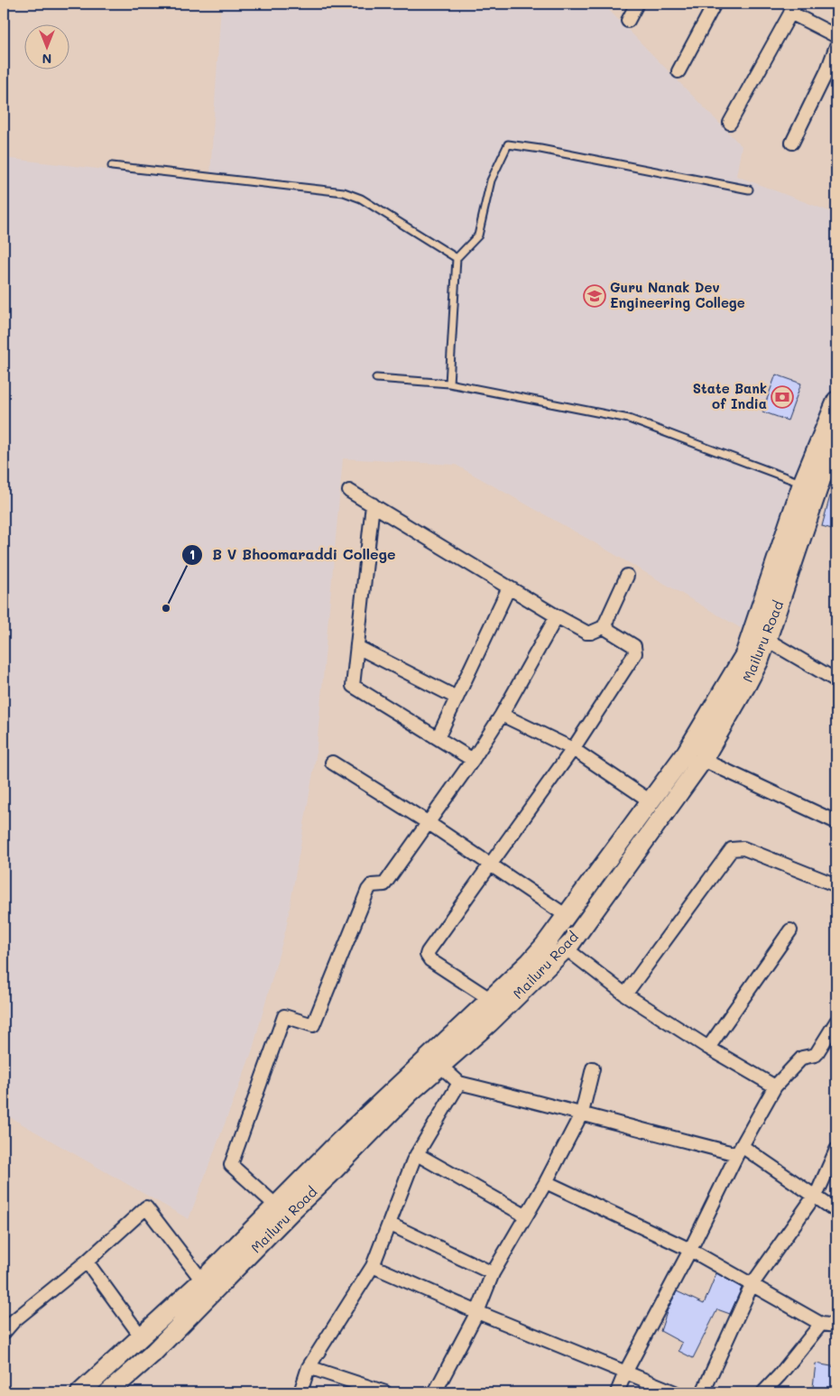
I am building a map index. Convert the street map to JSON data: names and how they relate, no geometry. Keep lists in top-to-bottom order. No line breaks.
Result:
{"streets":{"street":["Mailuru Road"]},"places":{"school or university":["Guru Nanak Dev Engineering College"],"bank":["State Bank of India"],"other":["B V Bhoomaraddi College"]},"north":"bottom"}
